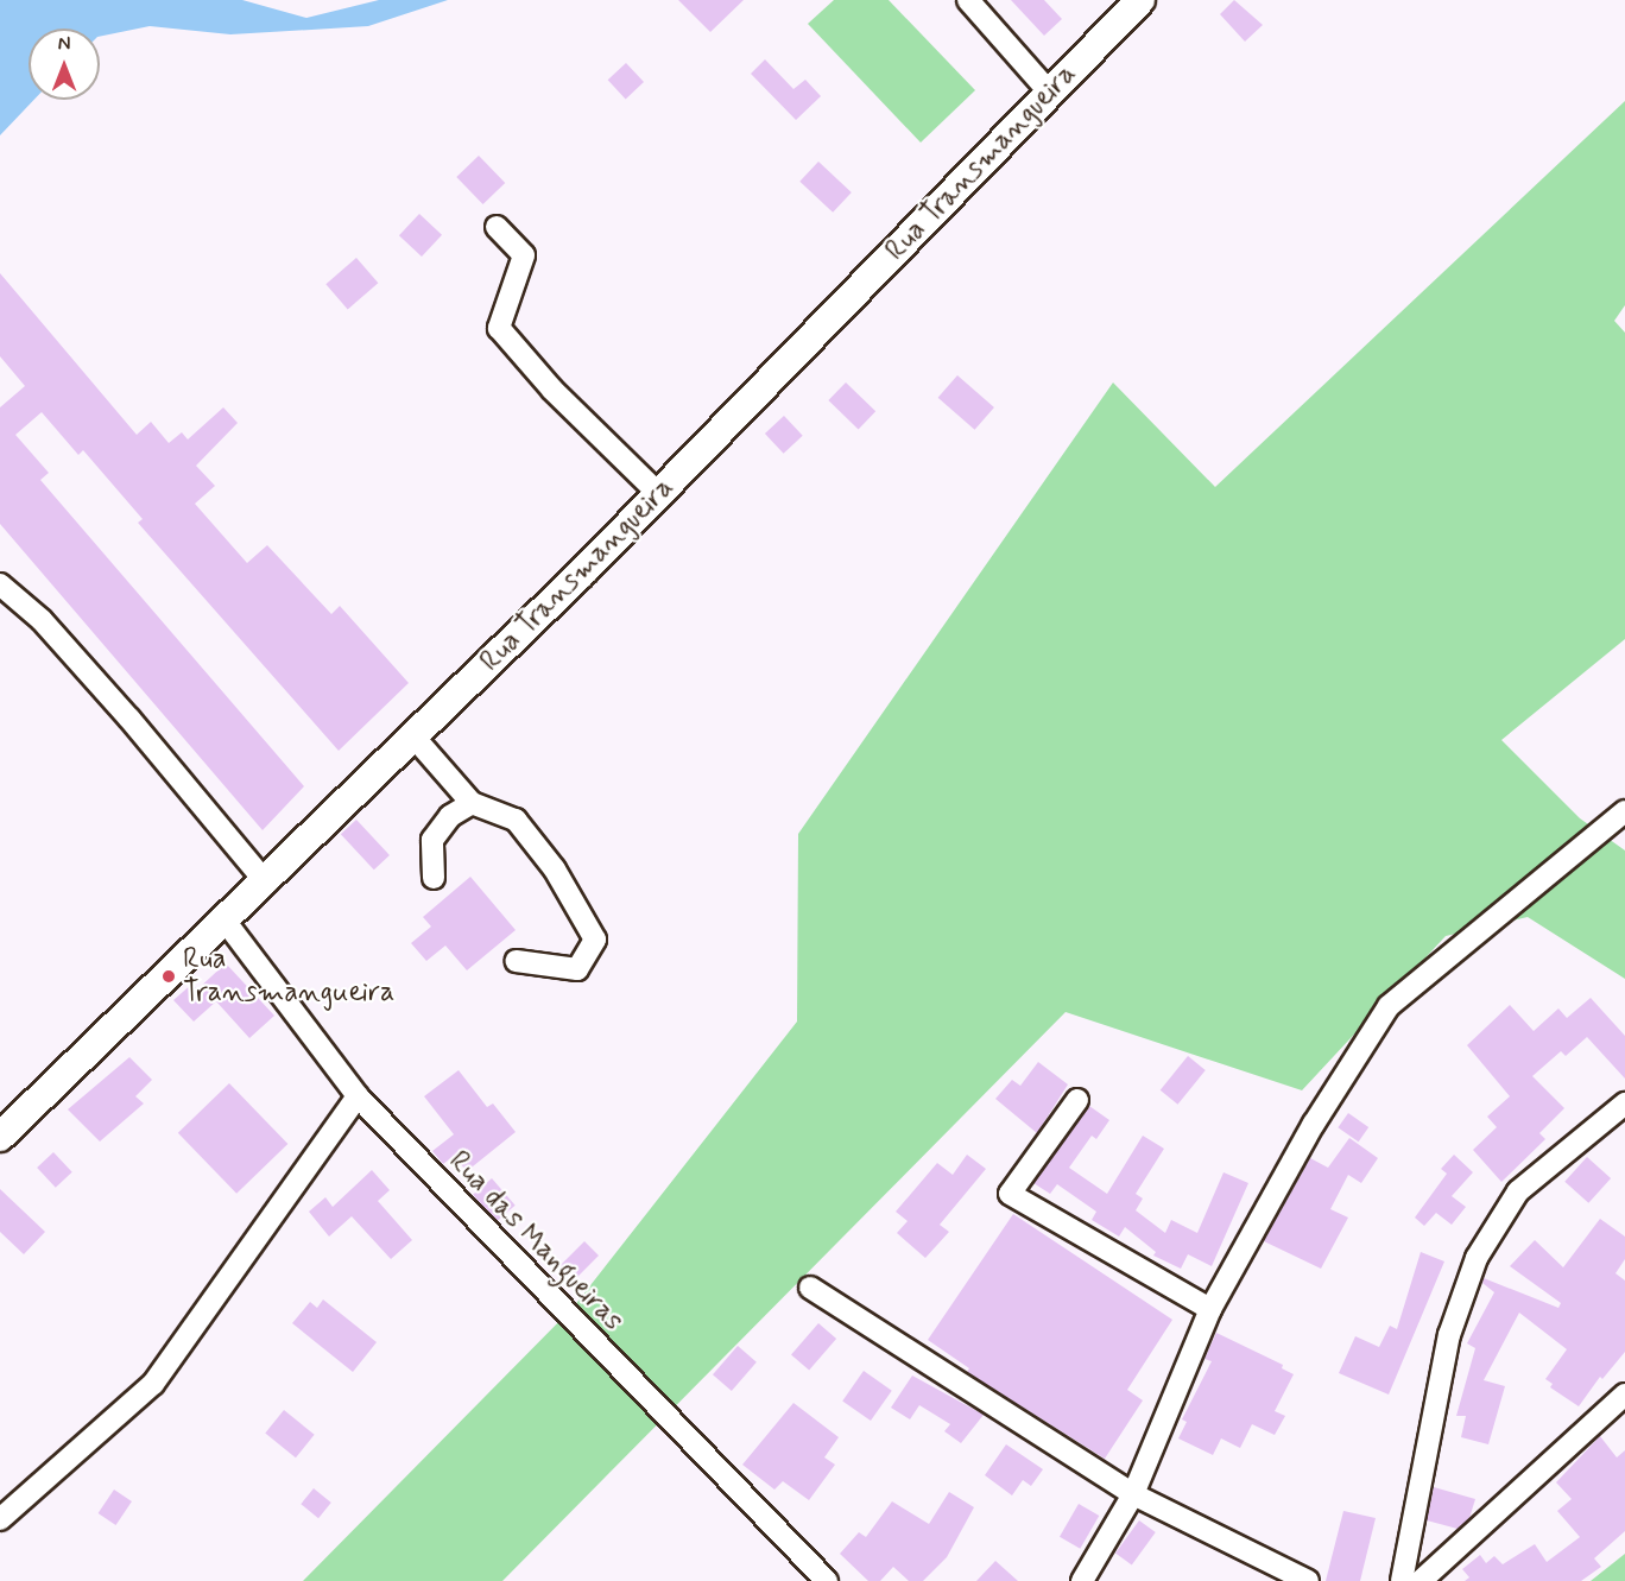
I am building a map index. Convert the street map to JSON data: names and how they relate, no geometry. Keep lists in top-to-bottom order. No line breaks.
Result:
{"streets":{"street":["Rua Transmangueira","Rua das Mangueiras"]},"crossings":[["Rua Transmangueira","Rua das Mangueiras"]],"places":["Rua Transmangueira"],"north":"top"}
